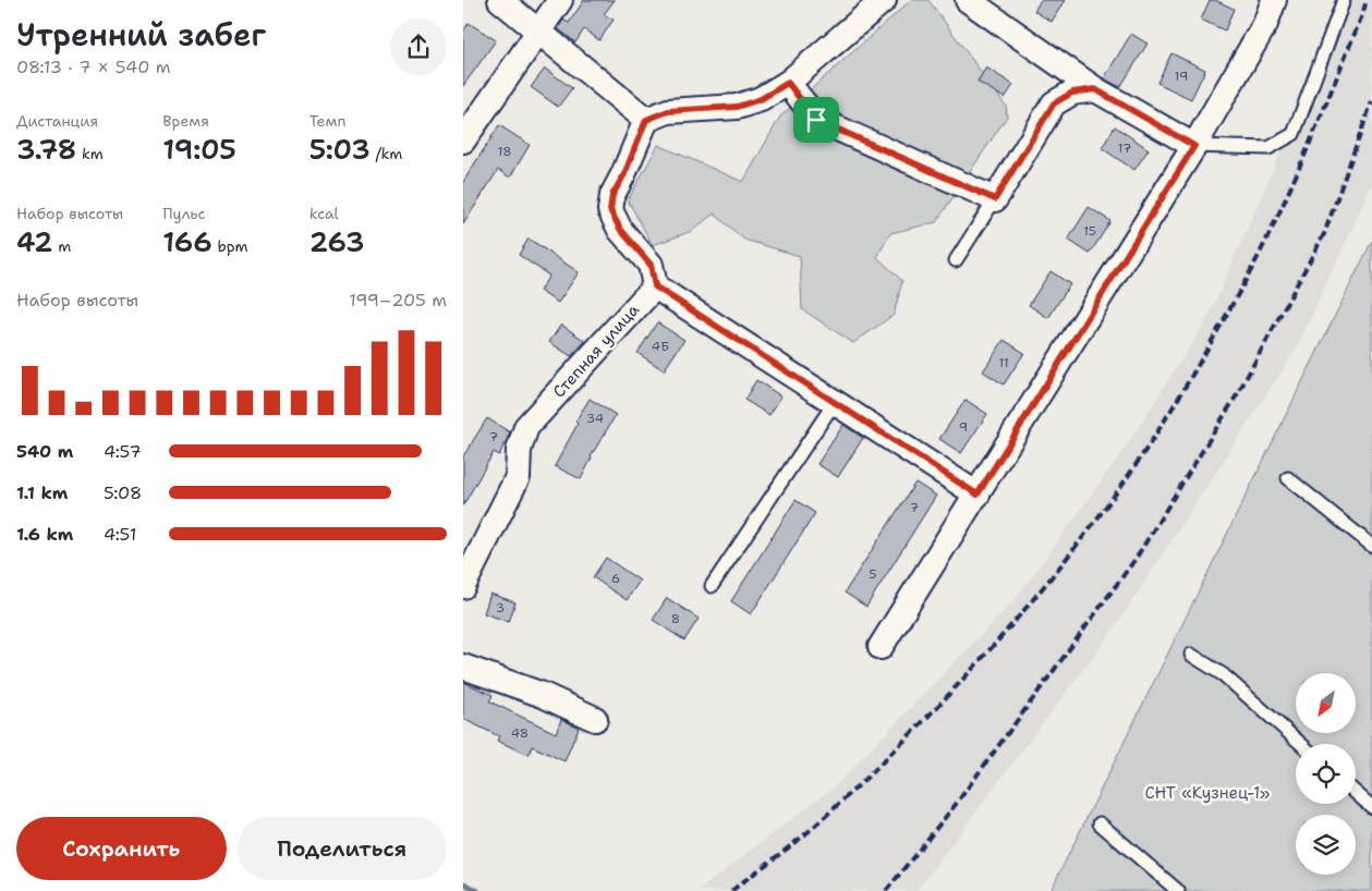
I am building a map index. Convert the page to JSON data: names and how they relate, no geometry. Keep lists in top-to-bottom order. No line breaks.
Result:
{"streets":{"street":["Степная улица"]},"parks":["СНТ «Кузнец-1»"],"house_numbers":["19","17","18","15","4Б","11","34","9","7","7","5","6","3","8","48"],"north":"bottom left","page":{"heading":["Утренний забег","08:13 · 7 × 540 m"],"stats":[["Дистанция","3.78 km"],["Время","19:05"],["Темп","5:03 /km"],["Набор высоты","42 m"],["Пульс","166 bpm"],["kcal","263"]],"chart":["Набор высоты","199–205 m"],"list":[{"name":"540 m","note":"4:57"},{"name":"1.1 km","note":"5:08"},{"name":"1.6 km","note":"4:51"}],"buttons":["Сохранить","Поделиться"]}}
